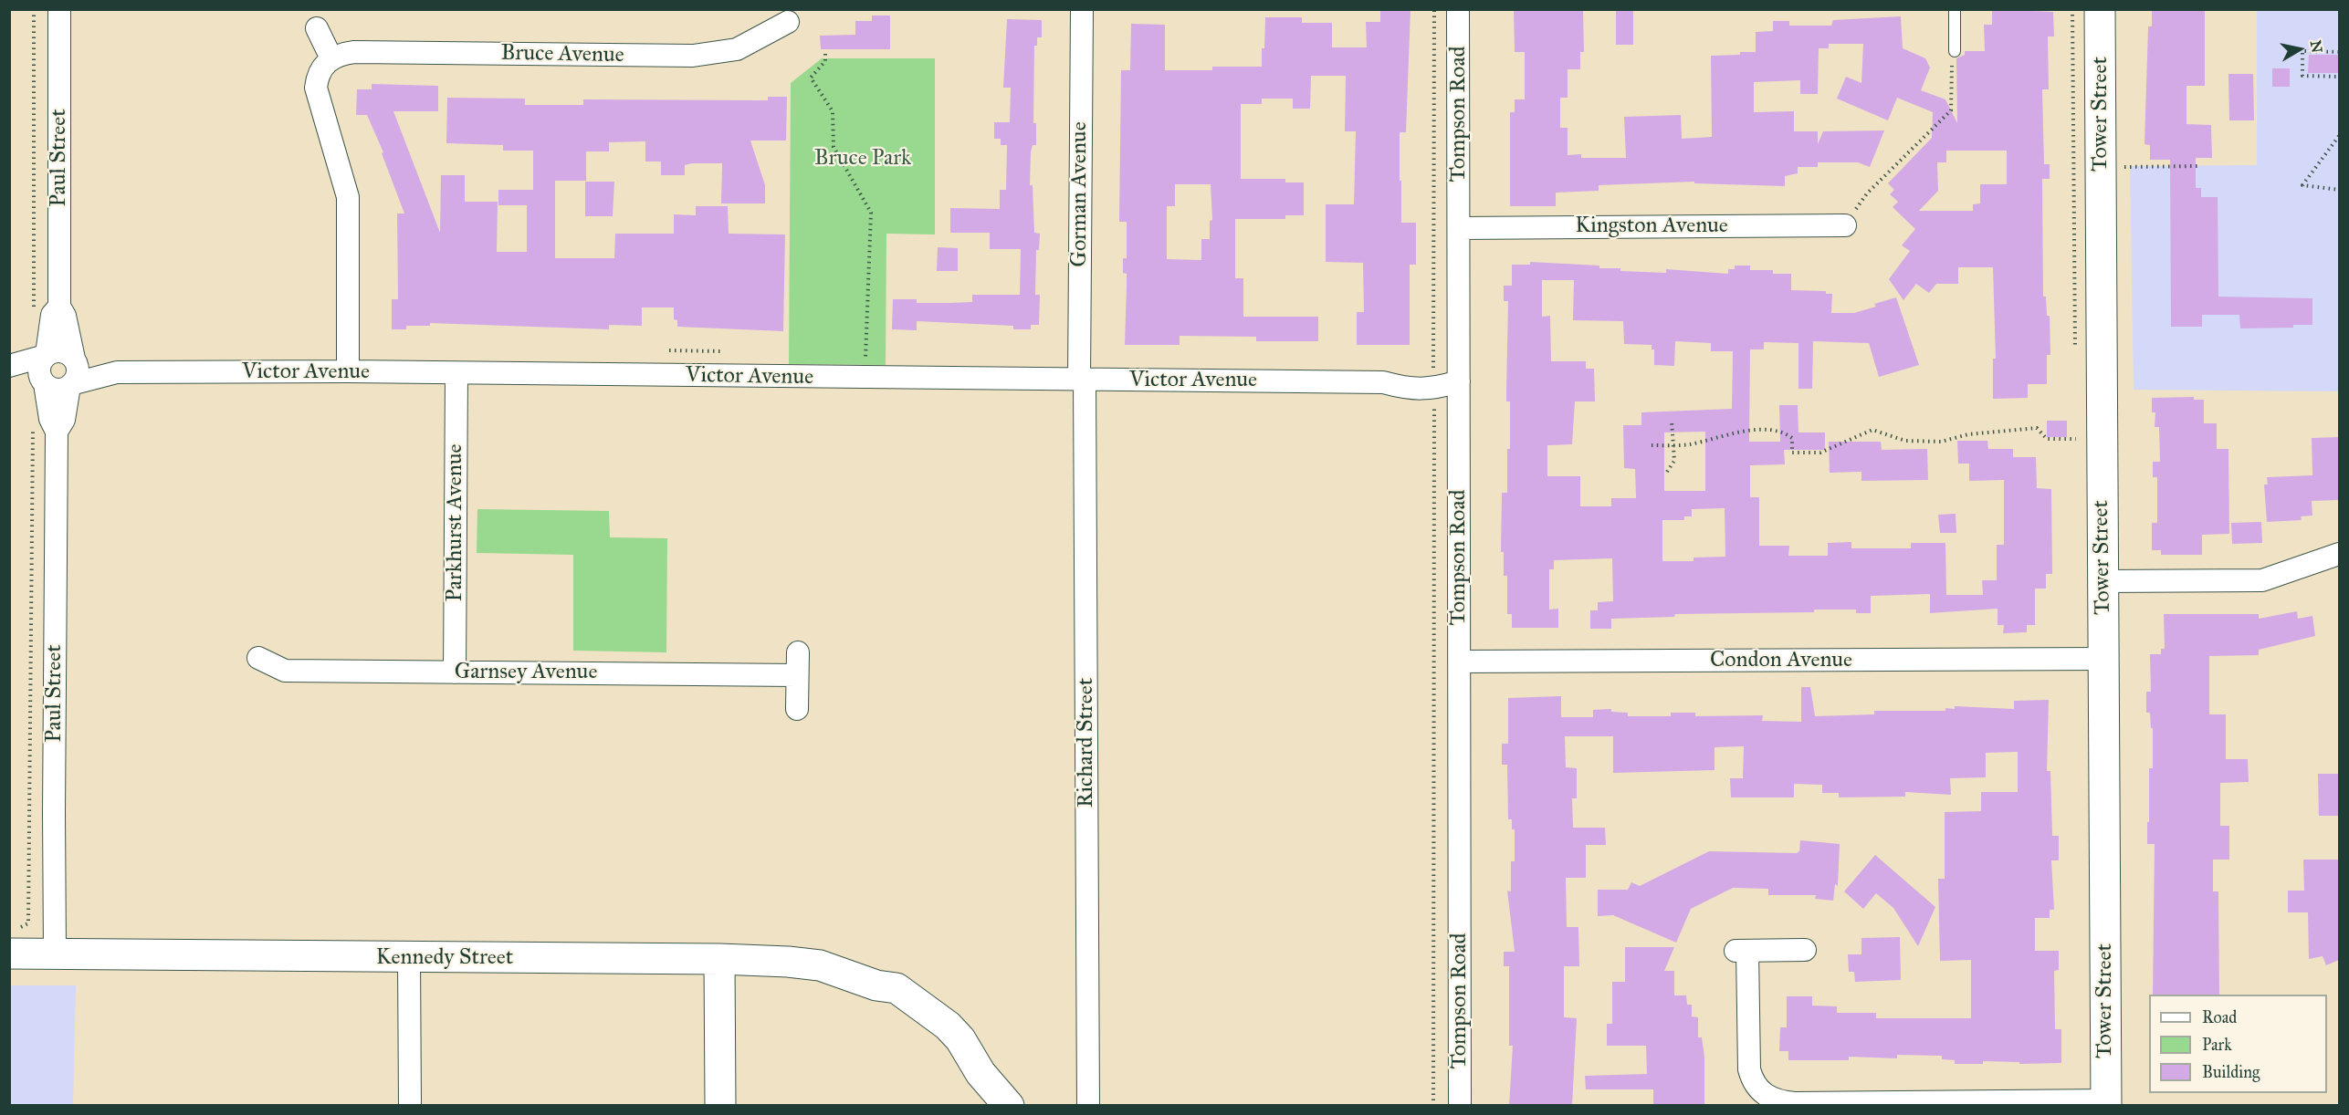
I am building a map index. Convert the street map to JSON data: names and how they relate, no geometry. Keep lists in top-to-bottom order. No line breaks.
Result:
{"streets":{"street":["Bruce Avenue","Tompson Road","Tower Street","Paul Street","Gorman Avenue","Kingston Avenue","Victor Avenue","Parkhurst Avenue","Condon Avenue","Garnsey Avenue","Richard Street","Kennedy Street"]},"crossings":[["Tompson Road","Kingston Avenue"],["Tompson Road","Victor Avenue"],["Tompson Road","Condon Avenue"],["Tower Street","Condon Avenue"],["Paul Street","Victor Avenue"],["Paul Street","Kennedy Street"],["Gorman Avenue","Victor Avenue"],["Gorman Avenue","Richard Street"],["Victor Avenue","Parkhurst Avenue"],["Victor Avenue","Richard Street"],["Parkhurst Avenue","Garnsey Avenue"]],"parks":["Bruce Park"],"legend":["Road","Park","Building"],"north":"right"}
